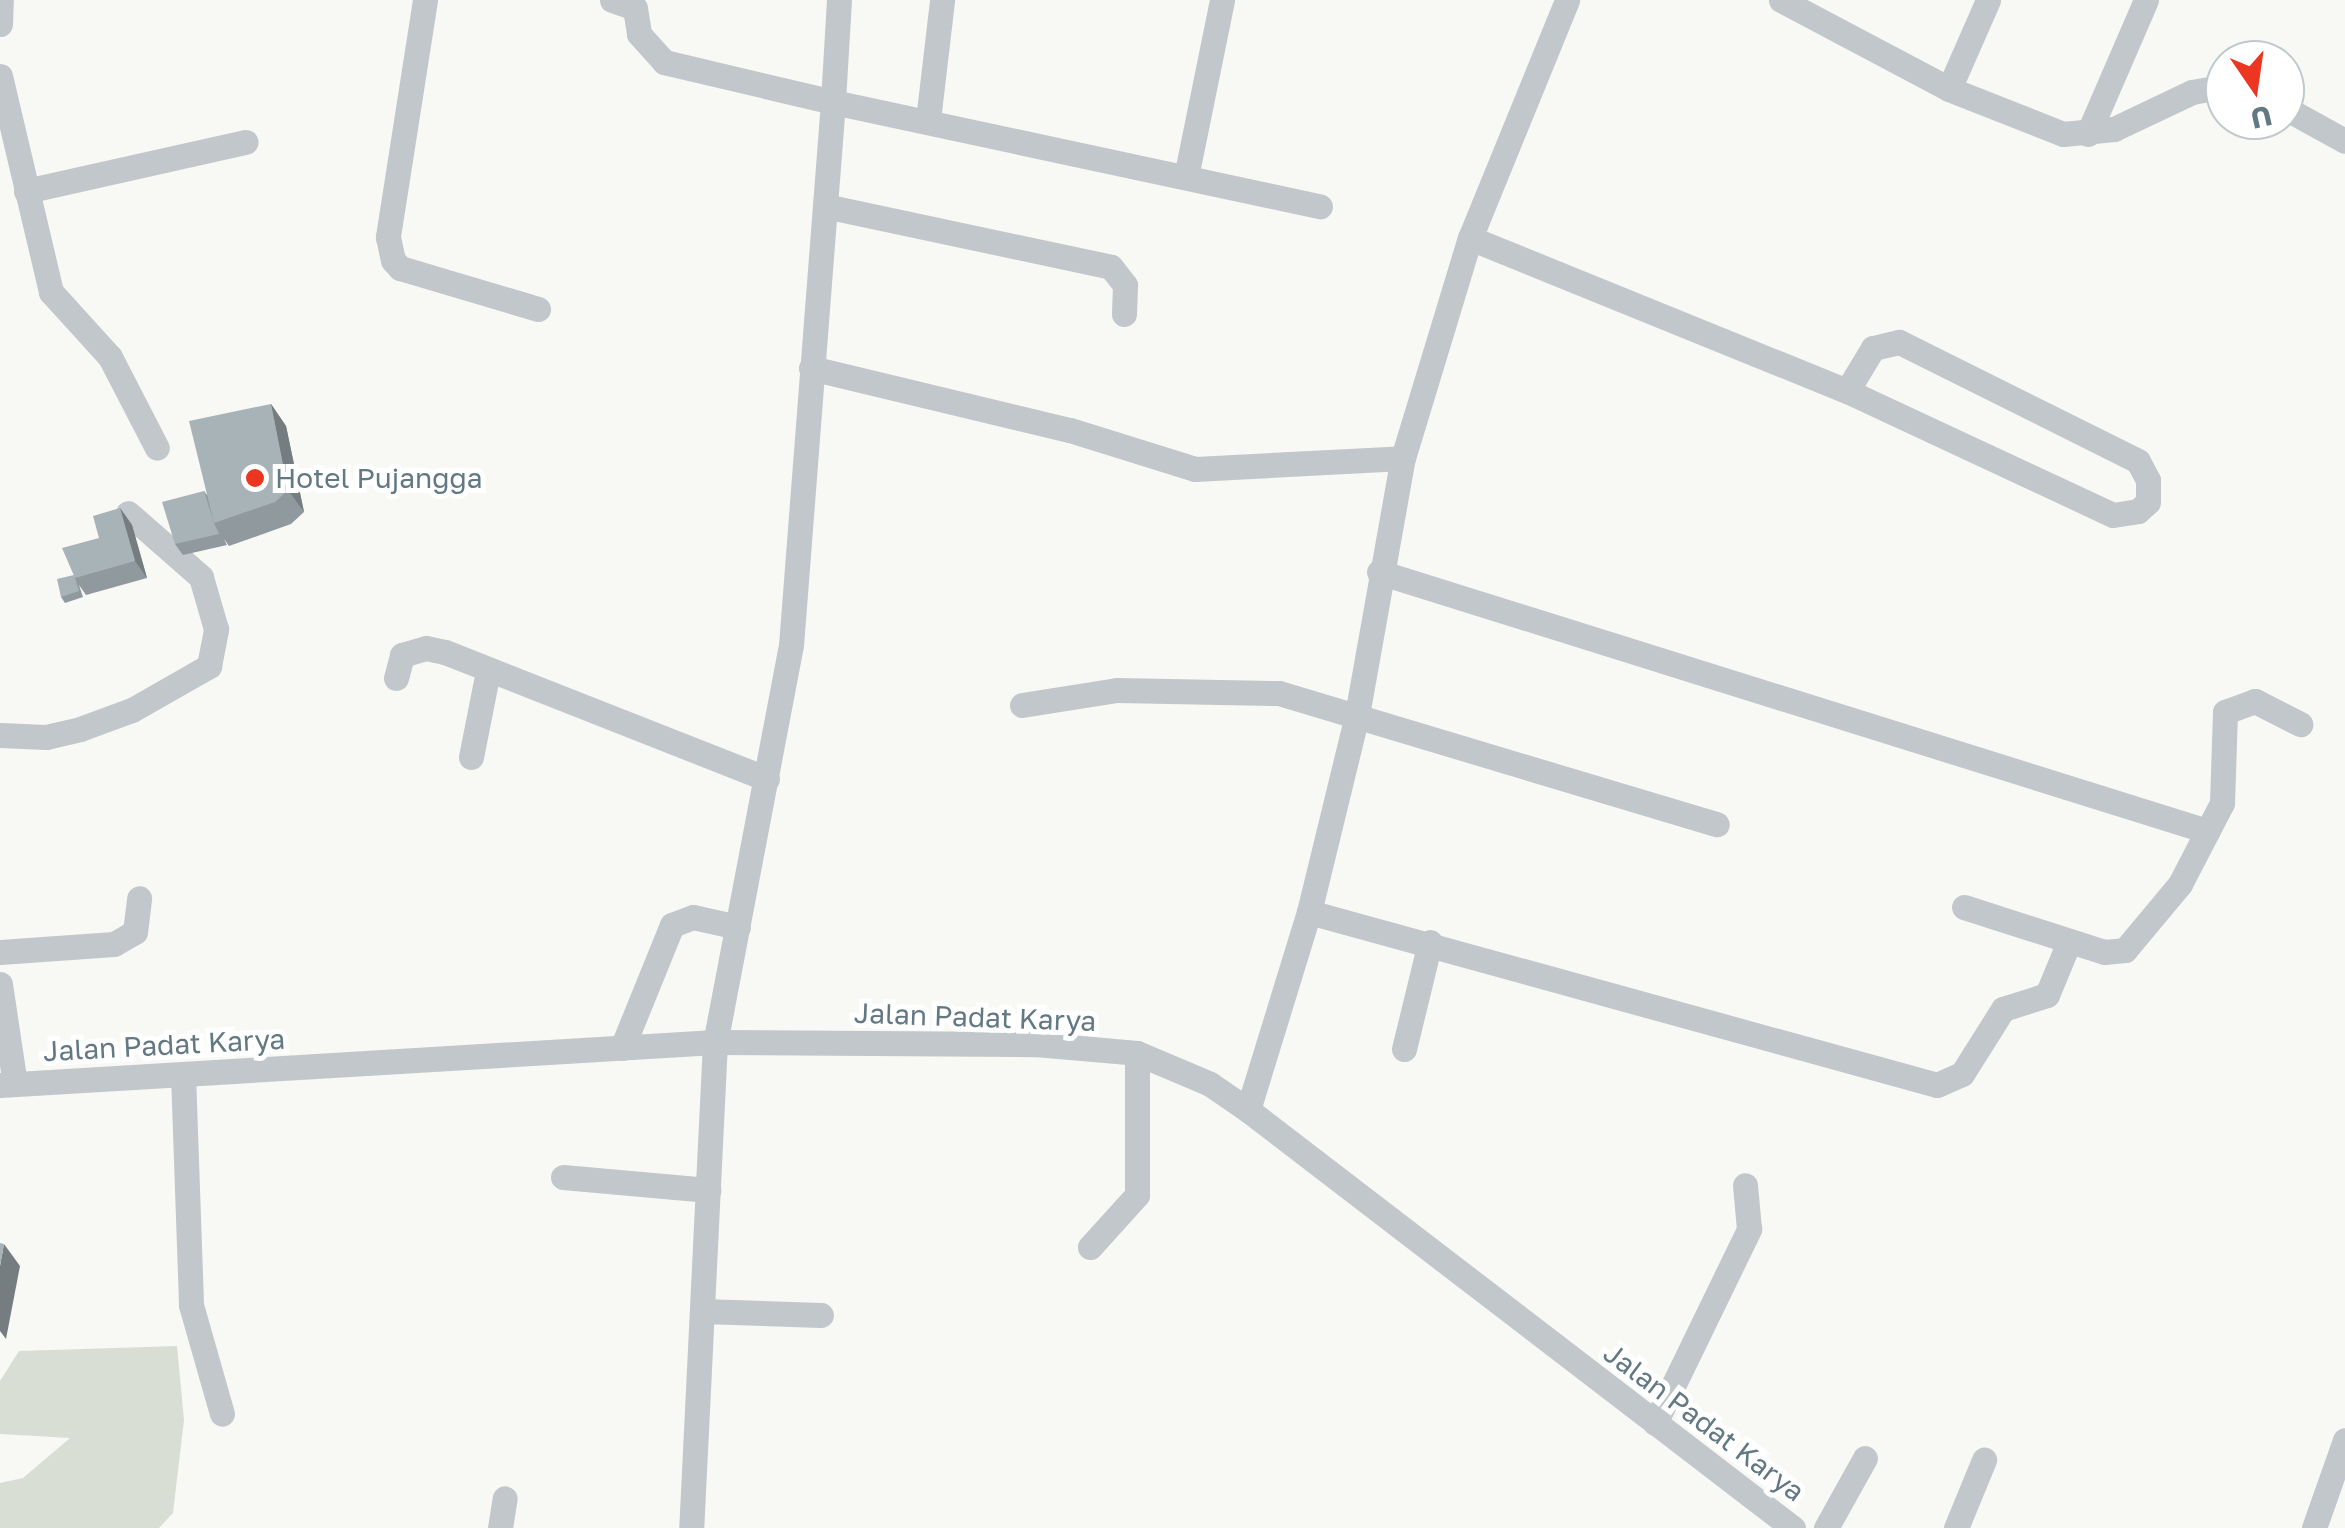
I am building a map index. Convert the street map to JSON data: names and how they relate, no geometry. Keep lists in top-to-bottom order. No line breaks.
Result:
{"streets":{"street":["Jalan Padat Karya"]},"places":["Hotel Pujangga"],"north":"bottom"}
